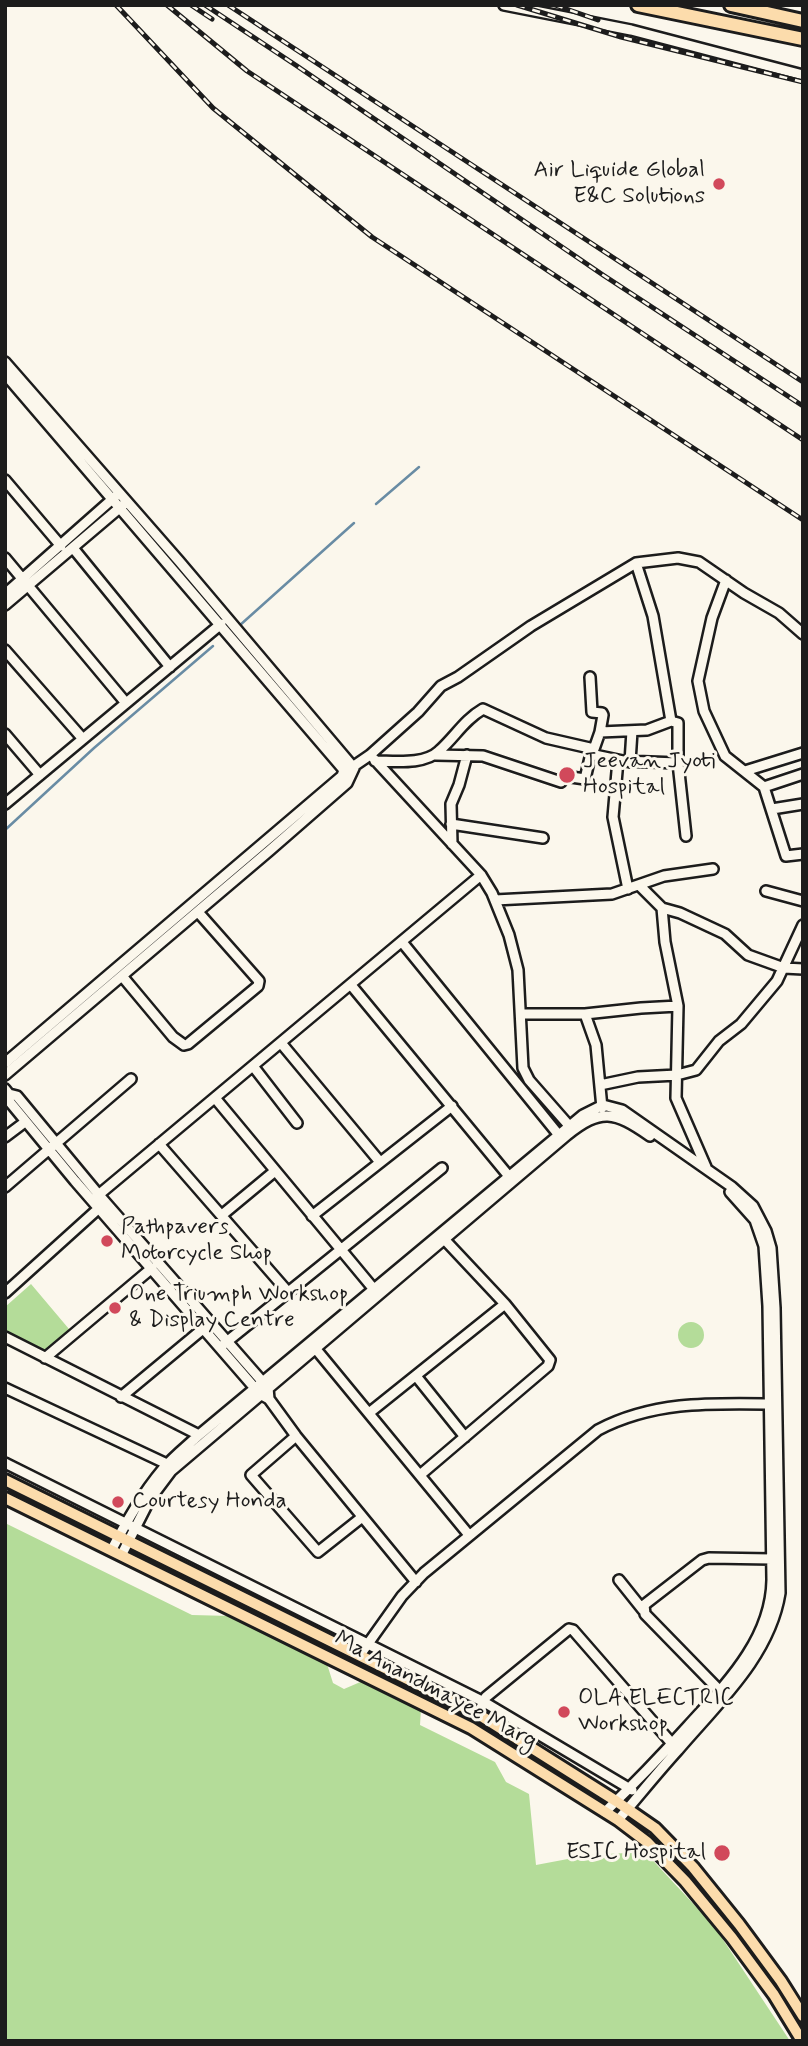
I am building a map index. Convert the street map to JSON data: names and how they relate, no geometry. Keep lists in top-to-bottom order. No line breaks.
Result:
{"streets":{"main road":["Ma Anandmayee Marg"]},"places":["Air Liquide Global E&C Solutions","Jeevan Jyoti Hospital","Pathpavers Motorcycle Shop","One Triumph Workshop & Display Centre","Courtesy Honda","OLA ELECTRIC Workshop","ESIC Hospital"]}
